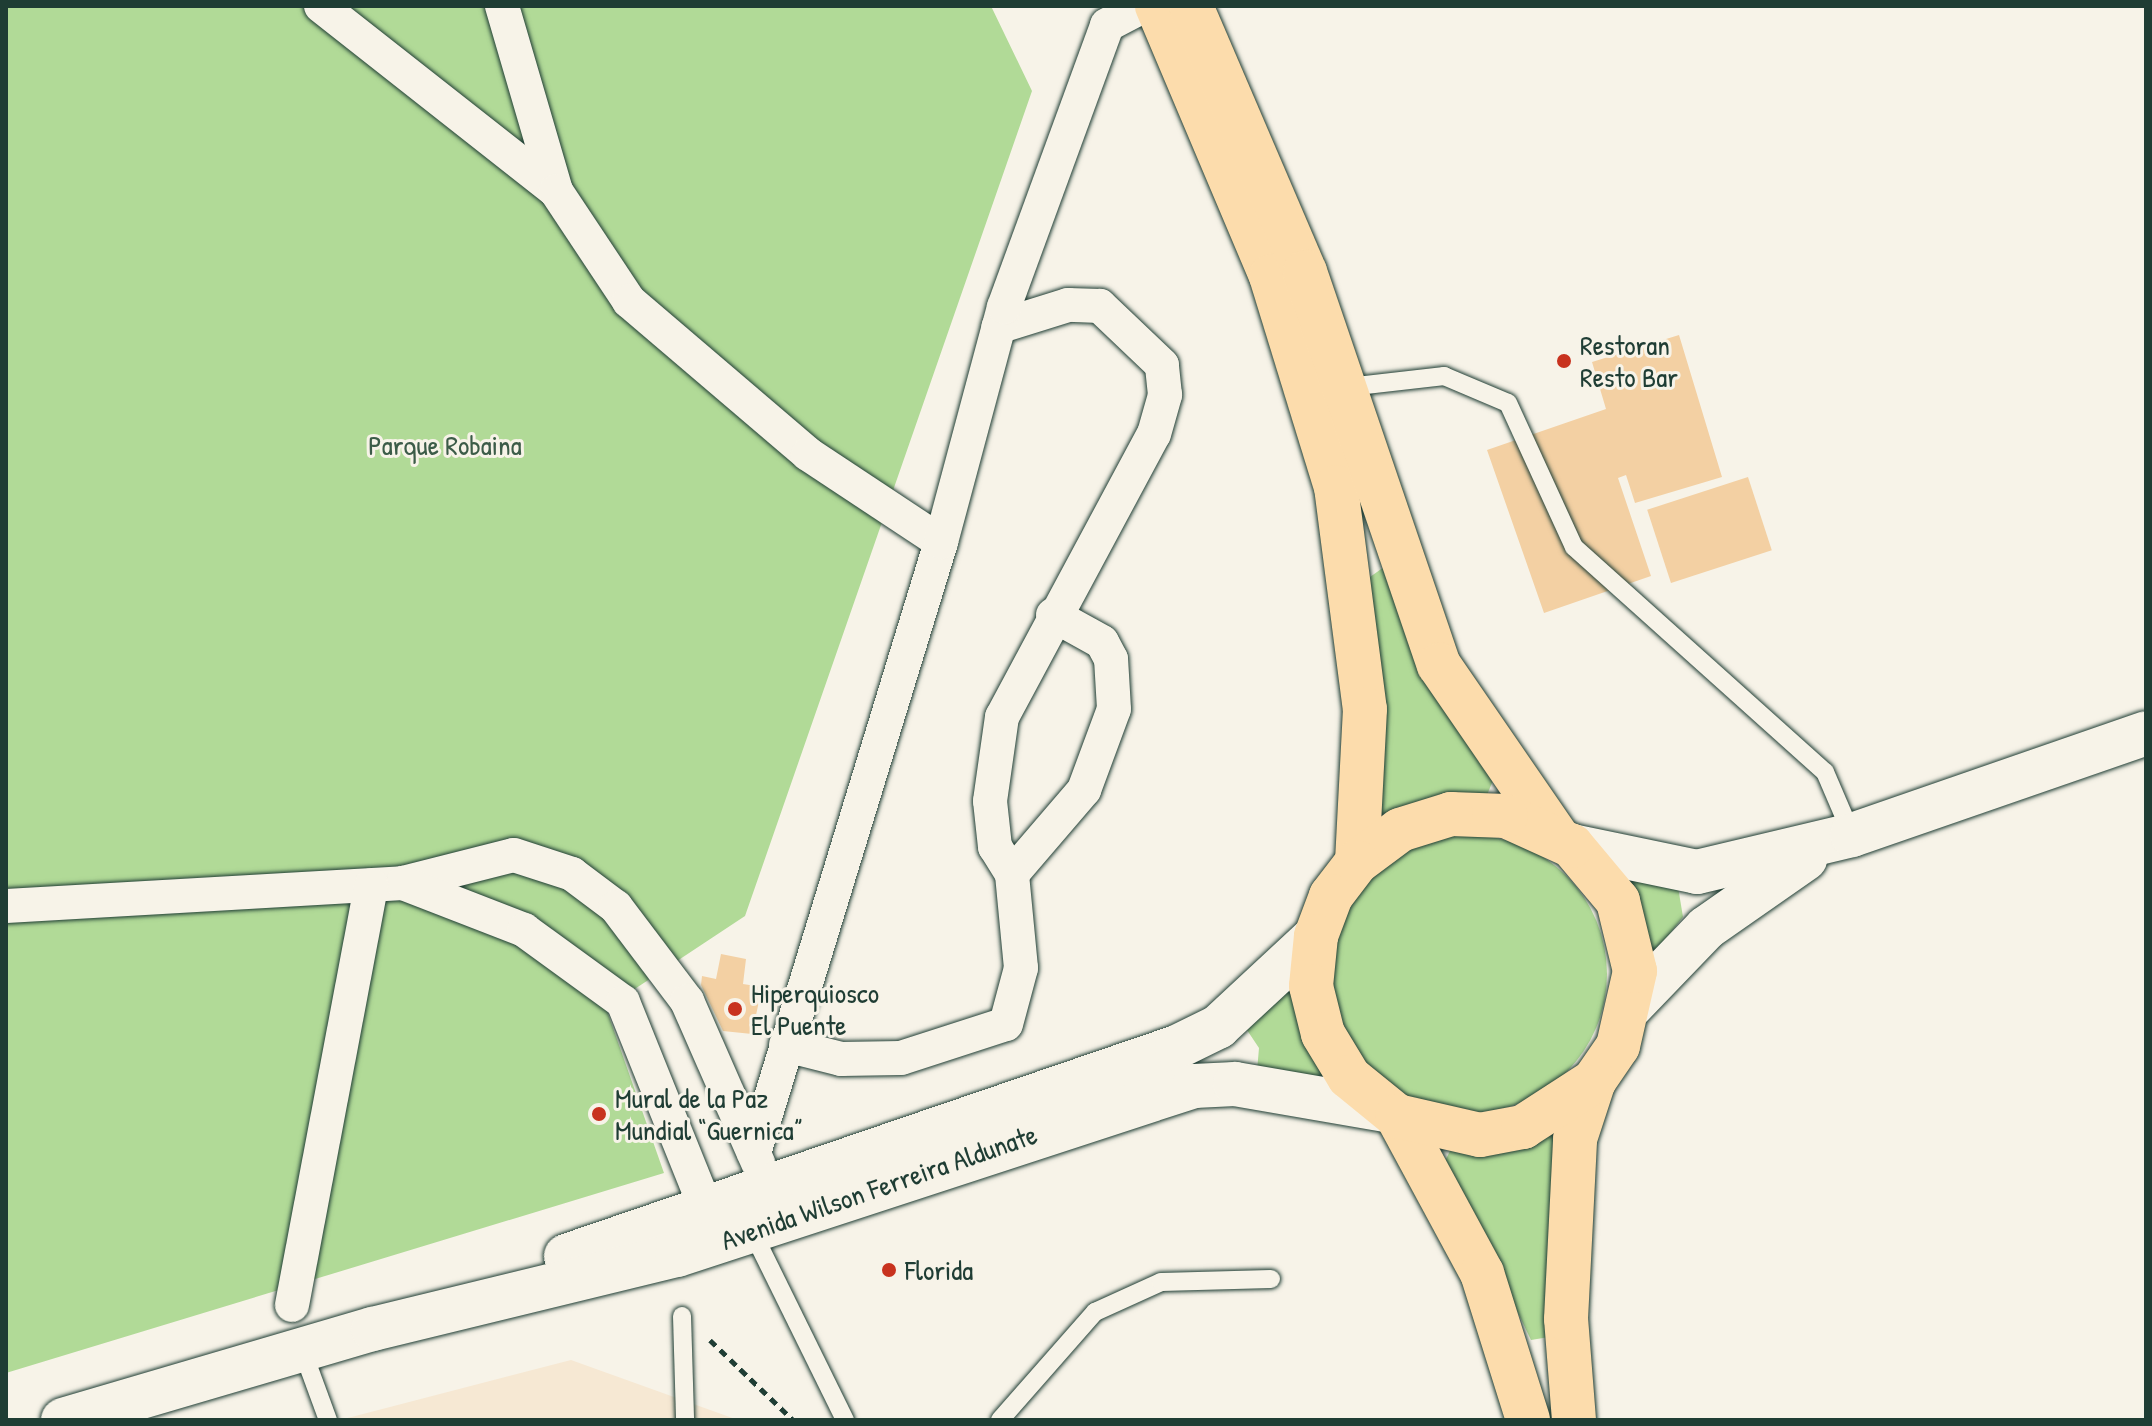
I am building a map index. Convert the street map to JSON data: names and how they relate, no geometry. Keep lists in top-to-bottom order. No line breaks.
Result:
{"streets":{"street":["Avenida Wilson Ferreira Aldunate"]},"parks":["Parque Robaina"],"places":["Restoran Resto Bar","Hiperquiosco El Puente","Mural de la Paz Mundial “Guernica”","Florida"]}
